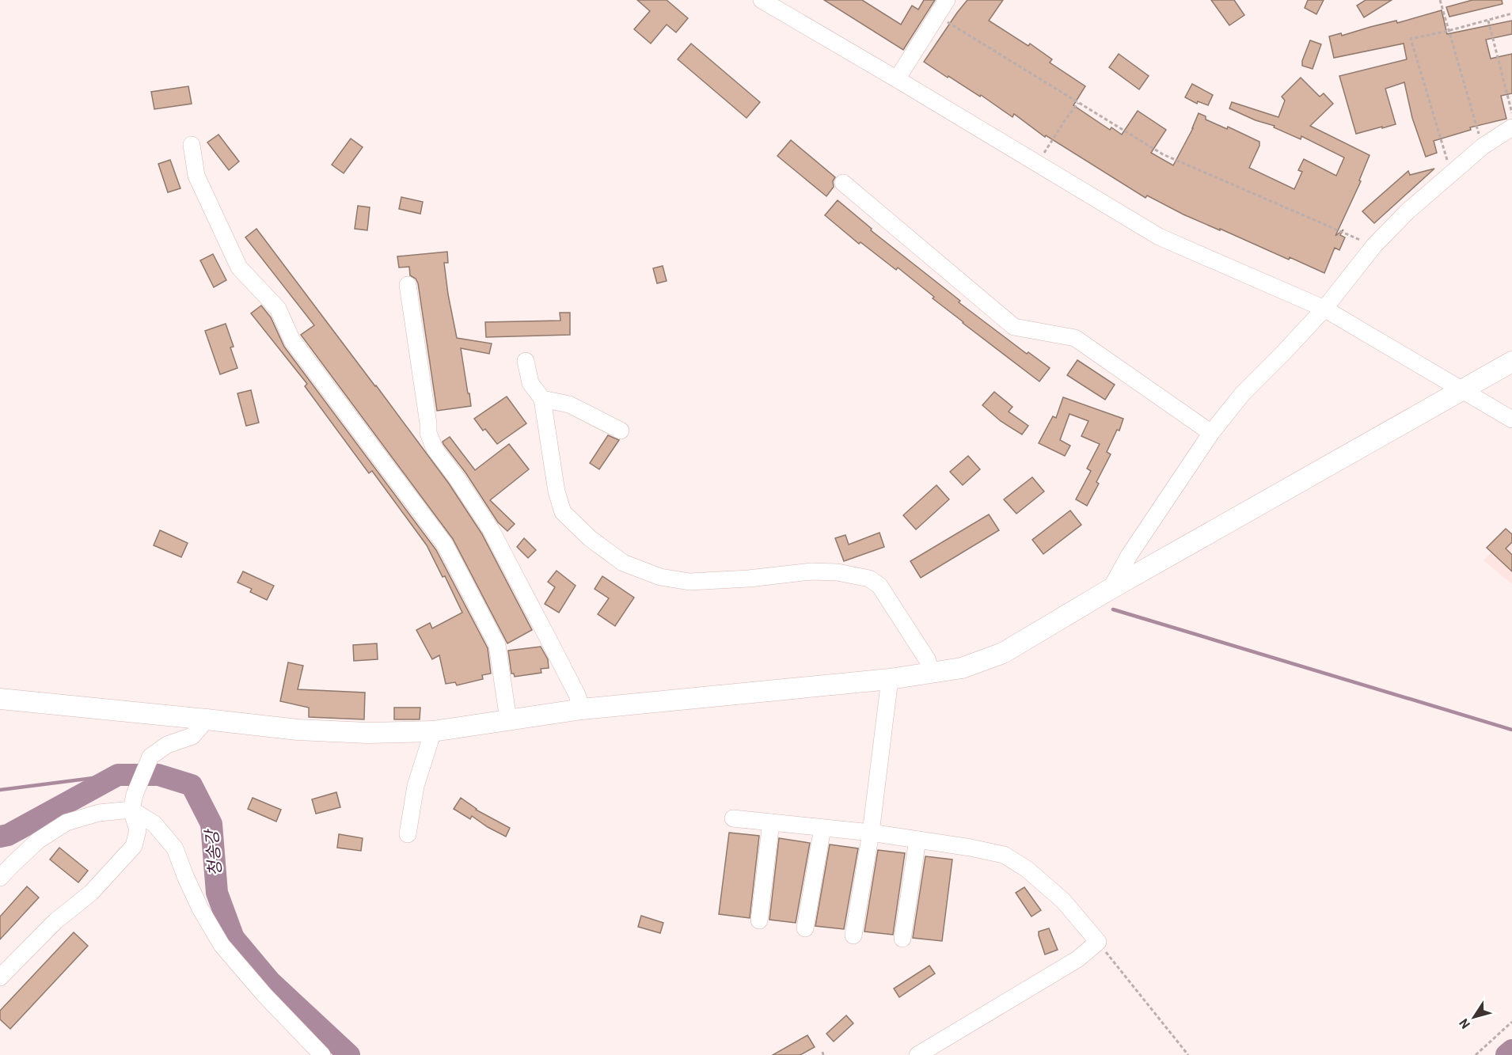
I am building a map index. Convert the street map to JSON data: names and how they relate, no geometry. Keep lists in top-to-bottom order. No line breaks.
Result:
{"water":["청송강"],"north":"bottom left"}
